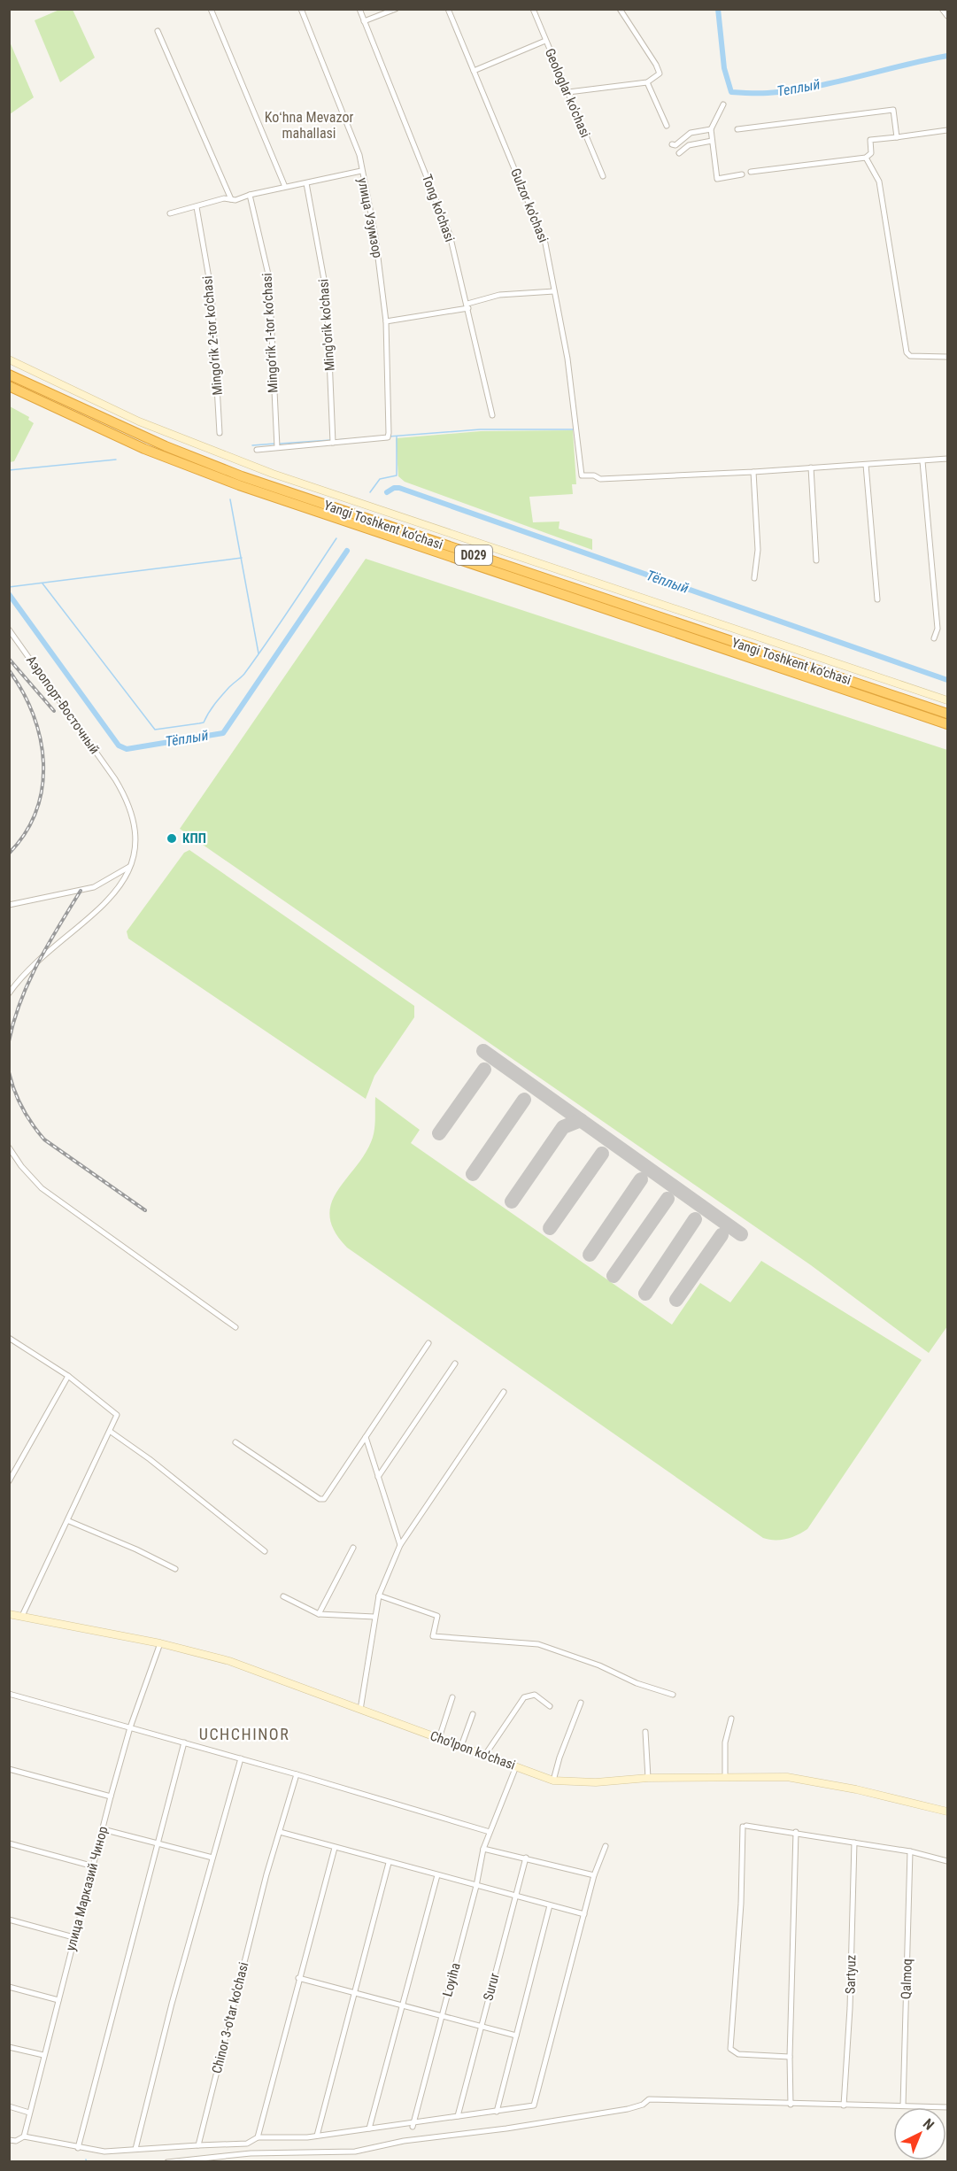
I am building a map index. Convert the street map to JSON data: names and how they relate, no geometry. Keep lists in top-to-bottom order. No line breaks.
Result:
{"streets":{"highway":["Yangi Toshkent ko‘chasi","D029"],"main road":["Cho'lpon ko'chasi"],"street":["Geologlar ko'chasi","Gulzor ko'chasi","Tong ko'chasi","улица Узумзор","Ming'orik ko'chasi","Mingo‘rik 1-tor ko‘chasi","Mingo‘rik 2-tor ko‘chasi","Аэропорт-Восточный","улица Марказий Чинор","Sartyuz","Qalmoq","Loyiha","Surur","Chinor 3-o'tar ko'chasi"]},"crossings":[["улица Узумзор","Ming'orik ko'chasi"],["Cho'lpon ko'chasi","улица Марказий Чинор"],["Cho'lpon ko'chasi","Loyiha"]],"districts":["Koʻhna Mevazor mahallasi","UCHCHINOR"],"water":["Теплый","Тёплый"],"places":["КПП"],"north":"top right"}
